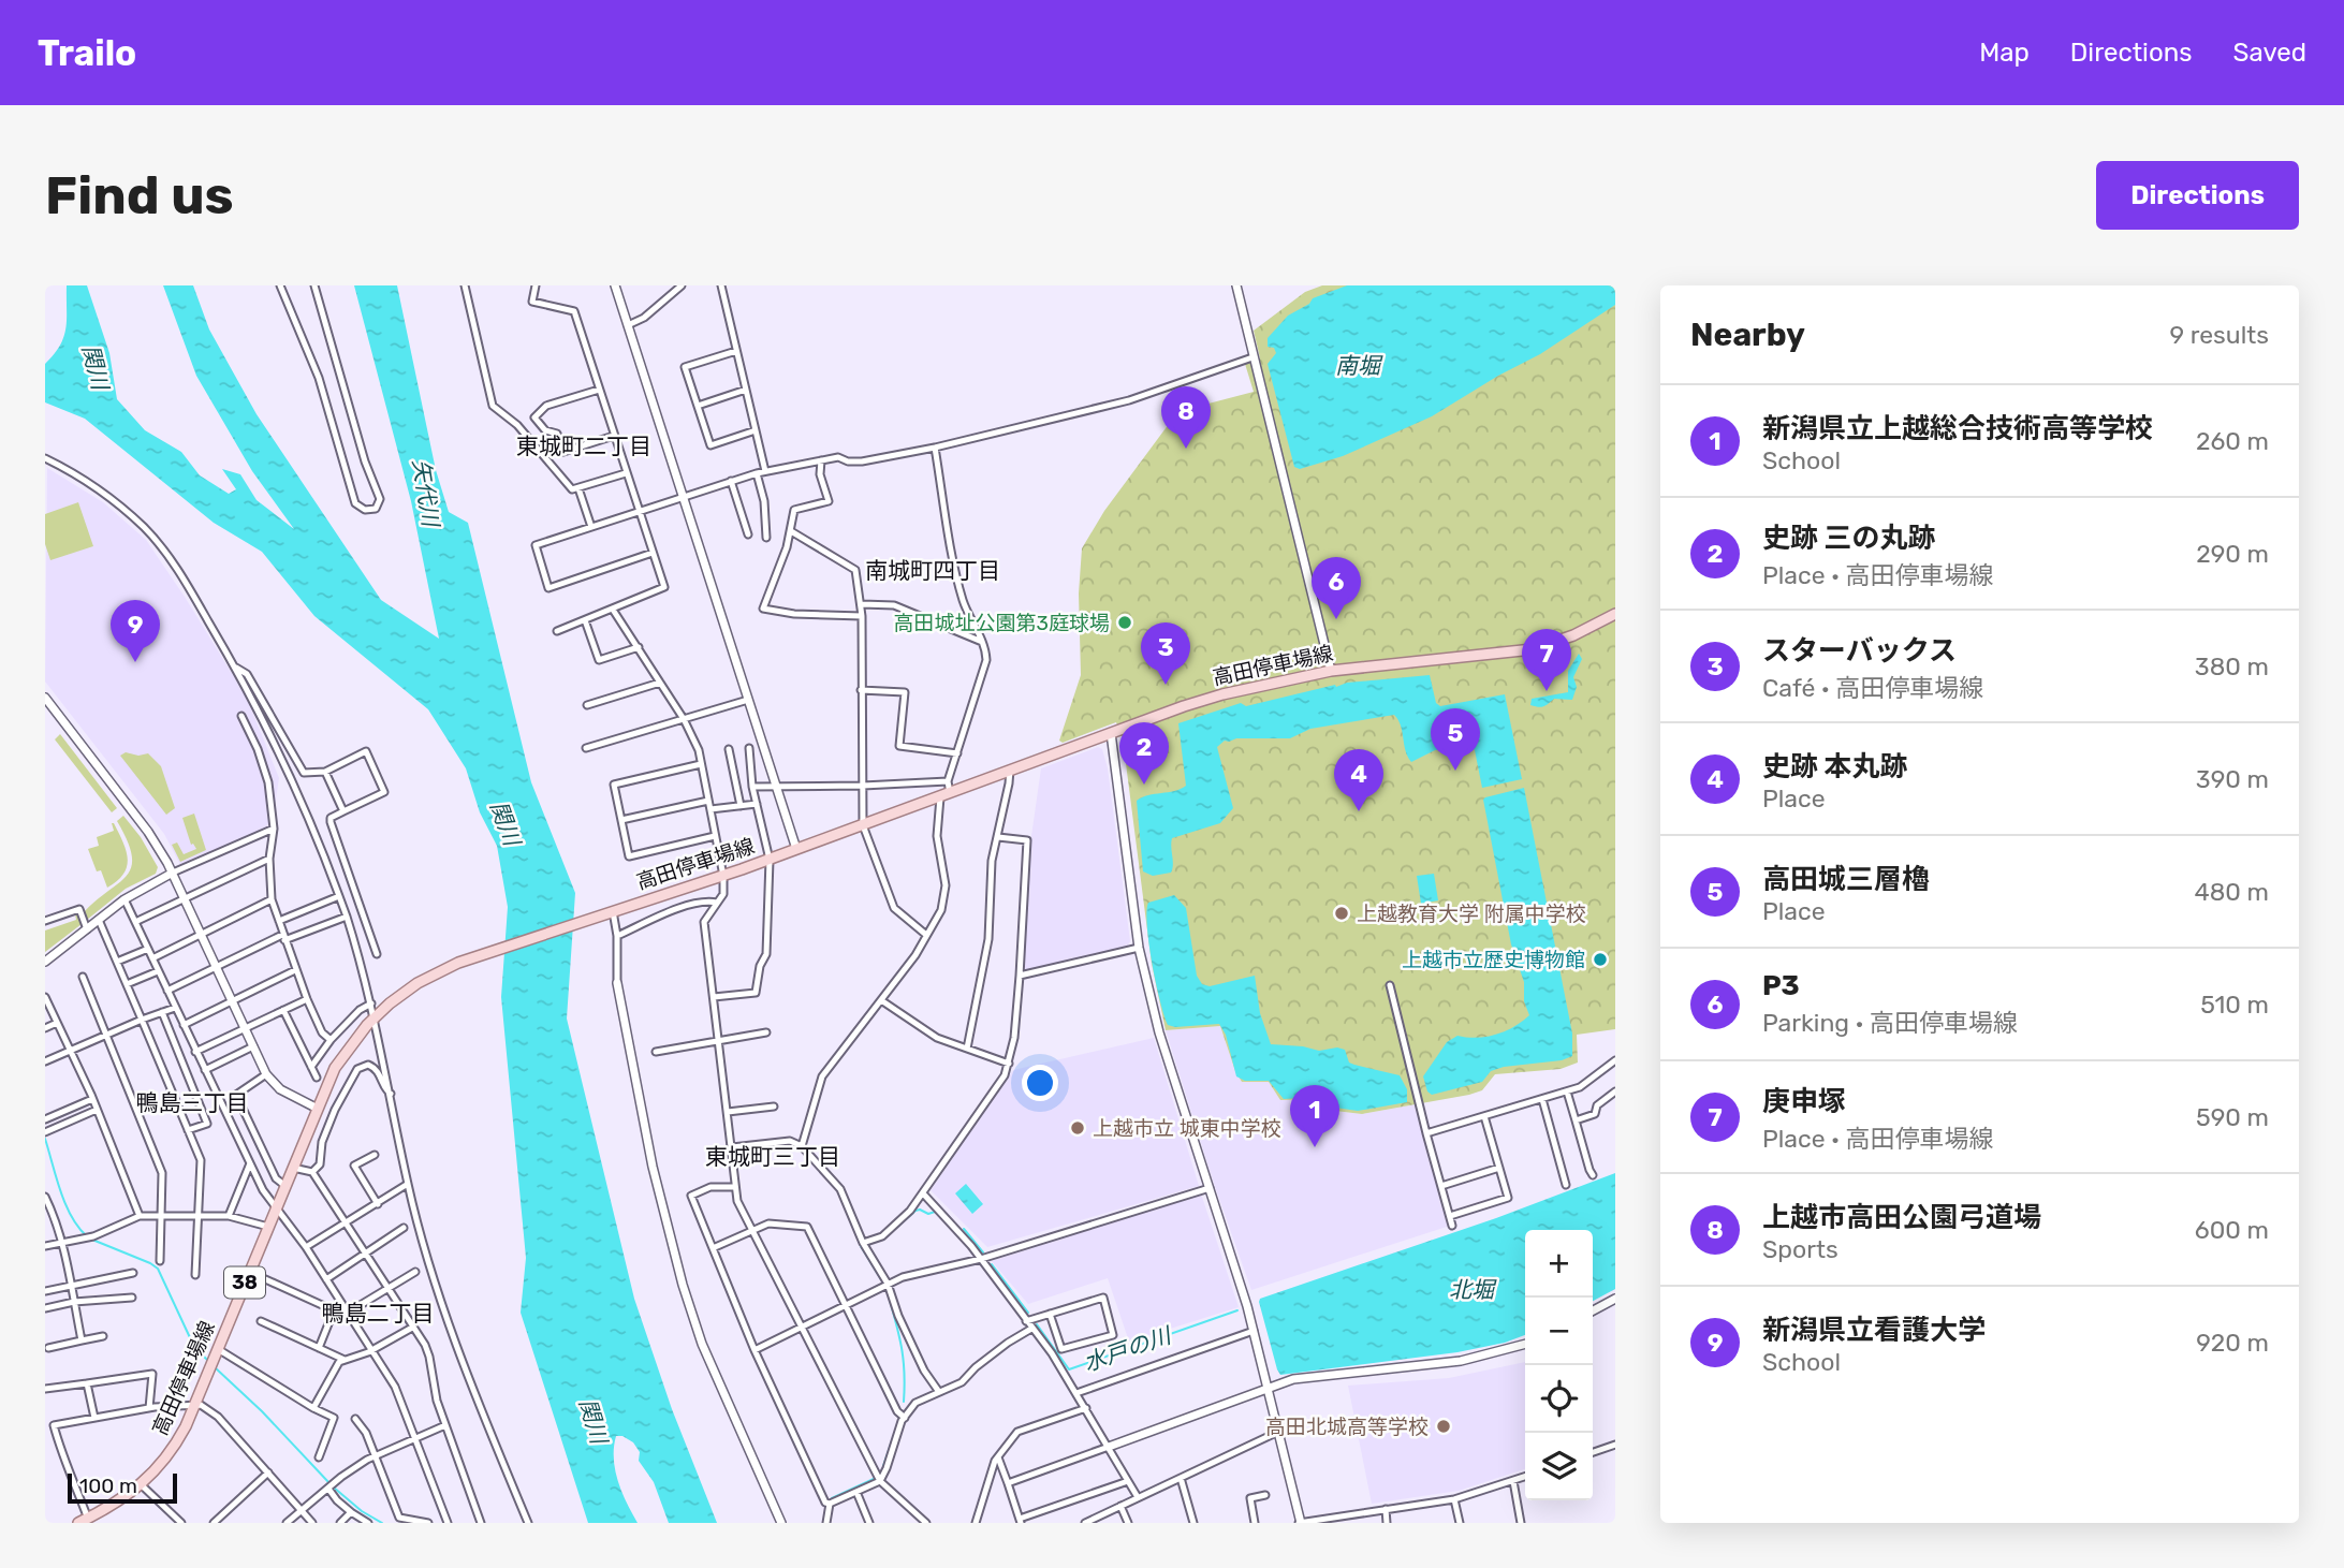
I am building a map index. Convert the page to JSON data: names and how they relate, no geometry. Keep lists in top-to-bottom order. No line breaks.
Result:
{"streets":{"main road":["高田停車場線","38"]},"districts":["東城町二丁目","南城町四丁目","鴨島三丁目","東城町三丁目","鴨島二丁目"],"water":["南堀","関川","矢代川","北堀","水戸の川"],"places":["高田城址公園第3庭球場","上越教育大学 附属中学校","上越市立歴史博物館","上越市立 城東中学校","高田北城高等学校"],"scale_bar":"100 m","page":{"header":"Trailo","nav":["Map","Directions","Saved"],"buttons":"Directions","title":"Find us","heading":["Nearby","9 results"],"list":[{"mark":"1","name":"新潟県立上越総合技術高等学校","note":"School","value":"260 m"},{"mark":"2","name":"史跡 三の丸跡","note":"Place · 高田停車場線","value":"290 m"},{"mark":"3","name":"スターバックス","note":"Café · 高田停車場線","value":"380 m"},{"mark":"4","name":"史跡 本丸跡","note":"Place","value":"390 m"},{"mark":"5","name":"高田城三層櫓","note":"Place","value":"480 m"},{"mark":"6","name":"P3","note":"Parking · 高田停車場線","value":"510 m"},{"mark":"7","name":"庚申塚","note":"Place · 高田停車場線","value":"590 m"},{"mark":"8","name":"上越市高田公園弓道場","note":"Sports","value":"600 m"},{"mark":"9","name":"新潟県立看護大学","note":"School","value":"920 m"}],"pins":["8","6","9","3","7","5","2","4","1"],"map_buttons":["+","−"],"scale":"100 m"}}
